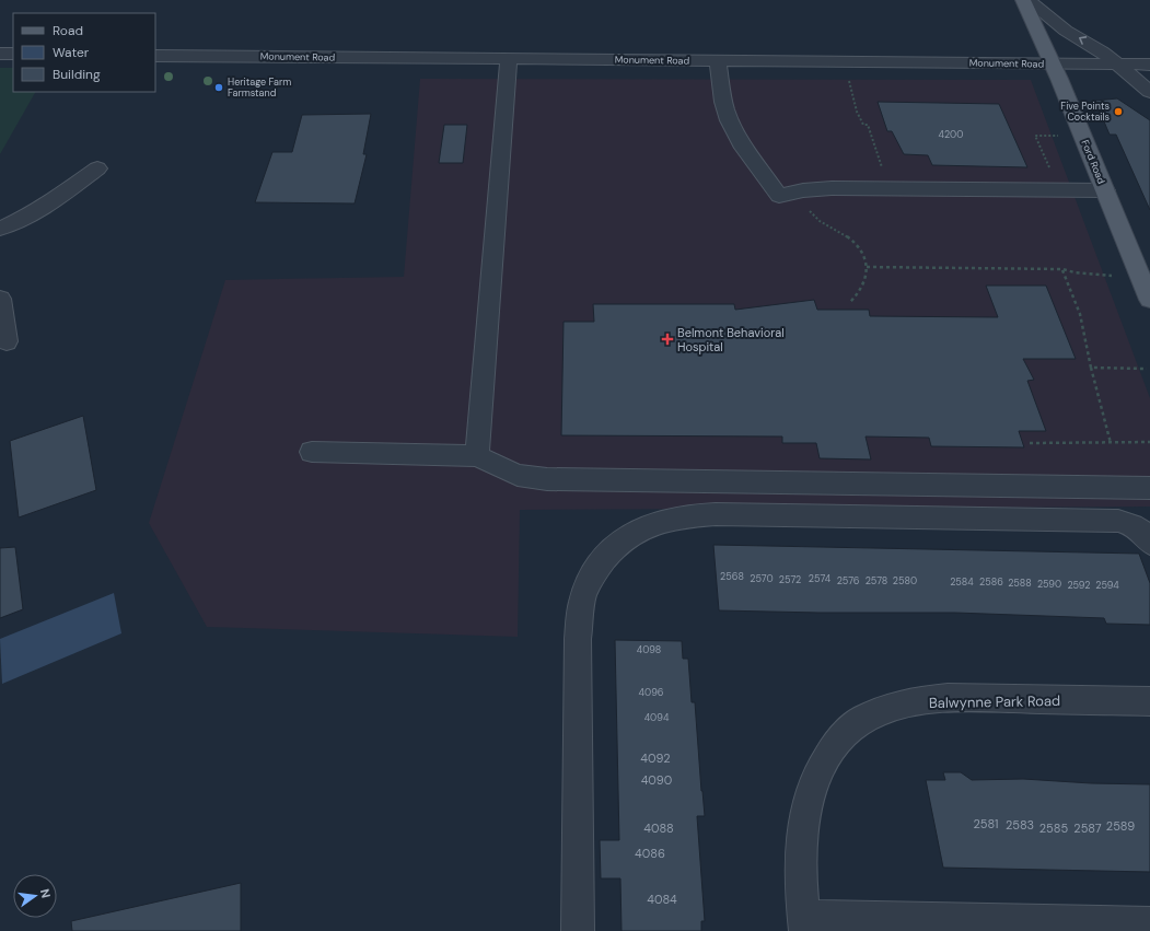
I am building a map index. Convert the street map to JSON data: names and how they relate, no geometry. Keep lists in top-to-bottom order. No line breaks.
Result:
{"streets":{"main road":["Ford Road"],"street":["Monument Road","Balwynne Park Road"]},"crossings":[["Monument Road","Ford Road"]],"places":{"other":["Heritage Farm Farmstand","Five Points Cocktails"],"health":["Belmont Behavioral Hospital"]},"house_numbers":["4200","2568","2570","2574","2572","2576","2578","2580","2584","2586","2588","2590","2592","2594","4098","4096","4094","4092","4090","2581","2583","2589","4088","2585","2587","4086","4084"],"legend":["Road","Water","Building"],"north":"right"}
